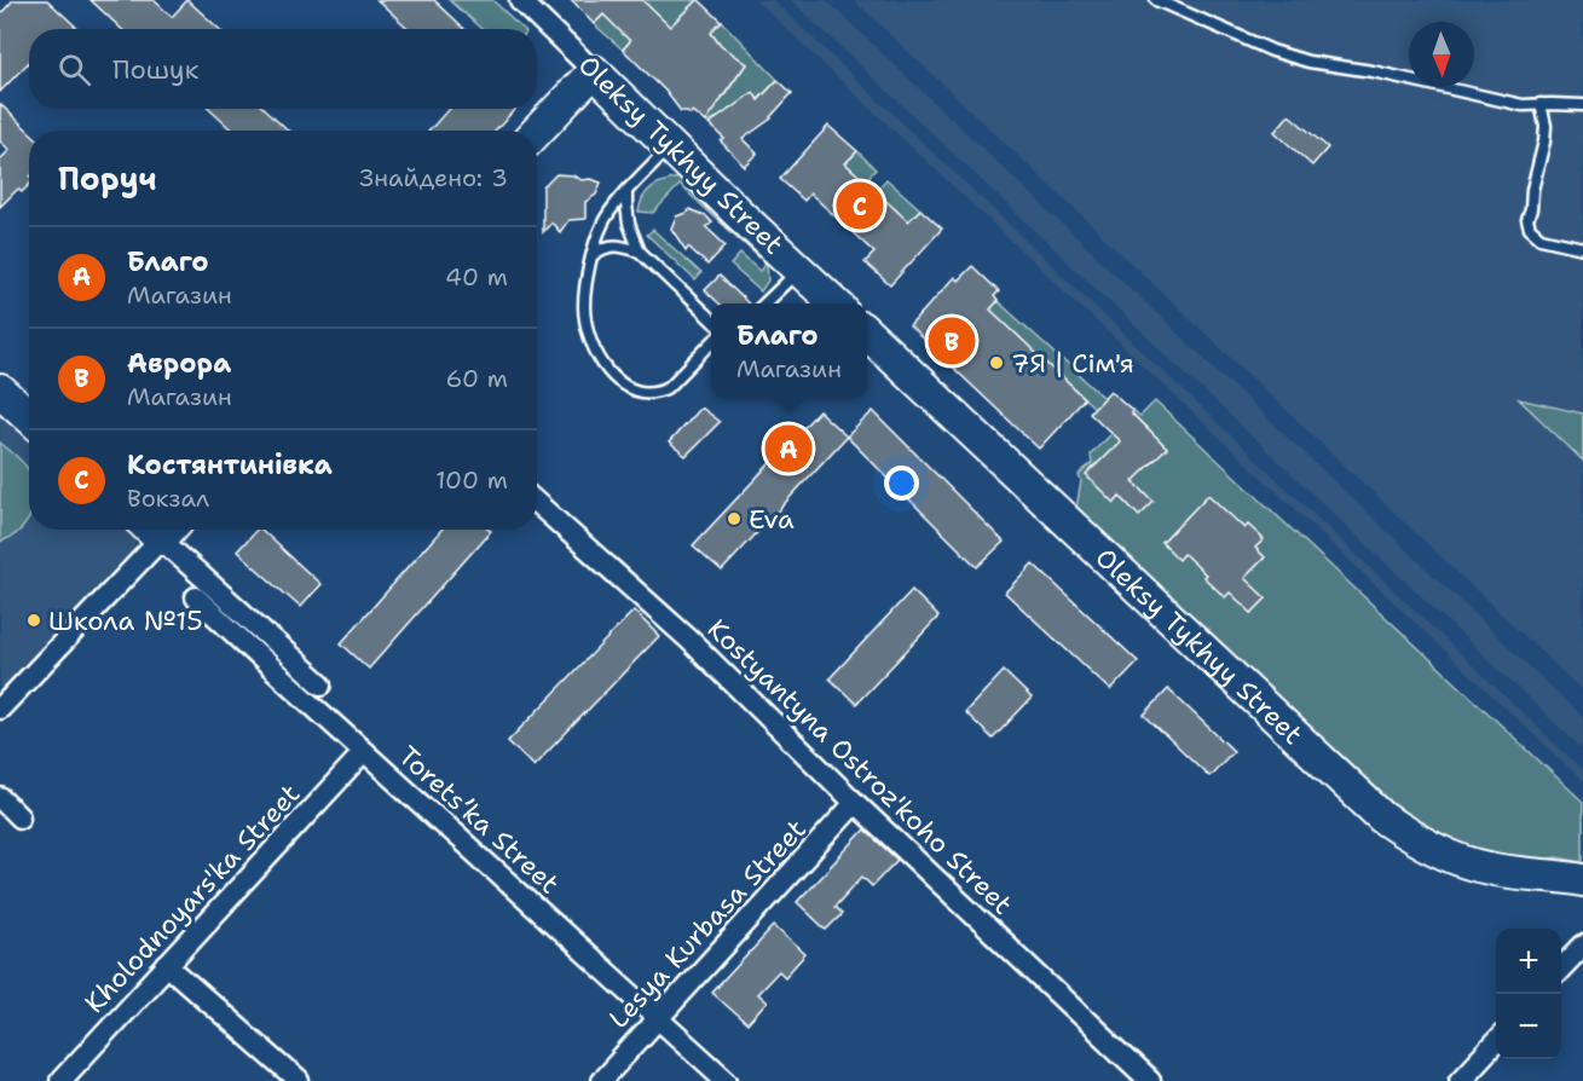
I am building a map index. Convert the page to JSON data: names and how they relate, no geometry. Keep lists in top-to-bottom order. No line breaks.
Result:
{"streets":{"main road":["Oleksy Tykhyy Street"],"street":["Kostyantyna Ostroz'koho Street","Toretsʹka Street","Kholodnoyars'ka Street","Lesya Kurbasa Street"]},"crossings":[["Kostyantyna Ostroz'koho Street","Lesya Kurbasa Street"],["Toretsʹka Street","Kholodnoyars'ka Street"],["Toretsʹka Street","Lesya Kurbasa Street"]],"places":["7Я | Сім'я","Eva","Школа №15"],"north":"bottom","page":{"search":"Пошук","heading":["Поруч","Знайдено: 3"],"pins":["C","B","A"],"list":[{"mark":"A","name":"Благо","note":"Магазин","value":"40 m"},{"mark":"B","name":"Аврора","note":"Магазин","value":"60 m"},{"mark":"C","name":"Костянтинівка","note":"Вокзал","value":"100 m"}],"popup":["Благо","Магазин"],"map_buttons":["+","−"]}}
